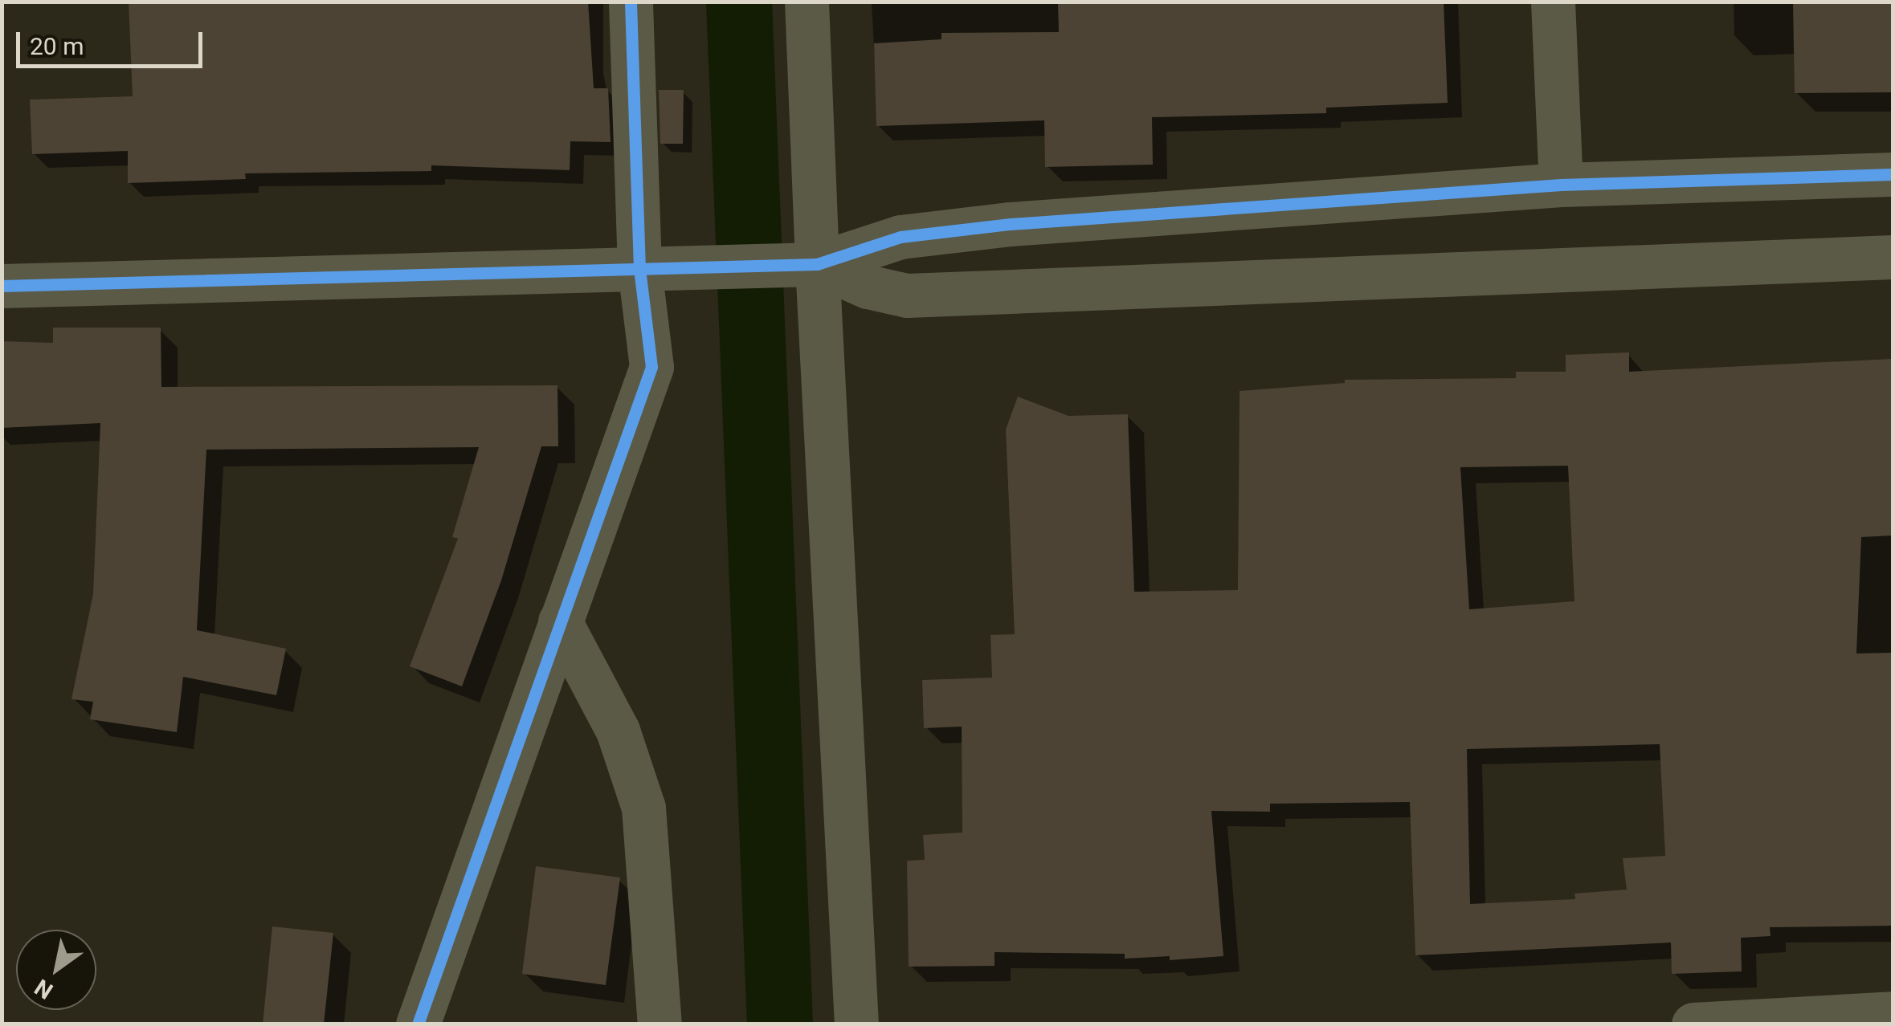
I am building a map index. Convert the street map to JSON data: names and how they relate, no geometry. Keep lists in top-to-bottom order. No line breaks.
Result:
{"scale_bar":"20 m","north":"bottom left"}
